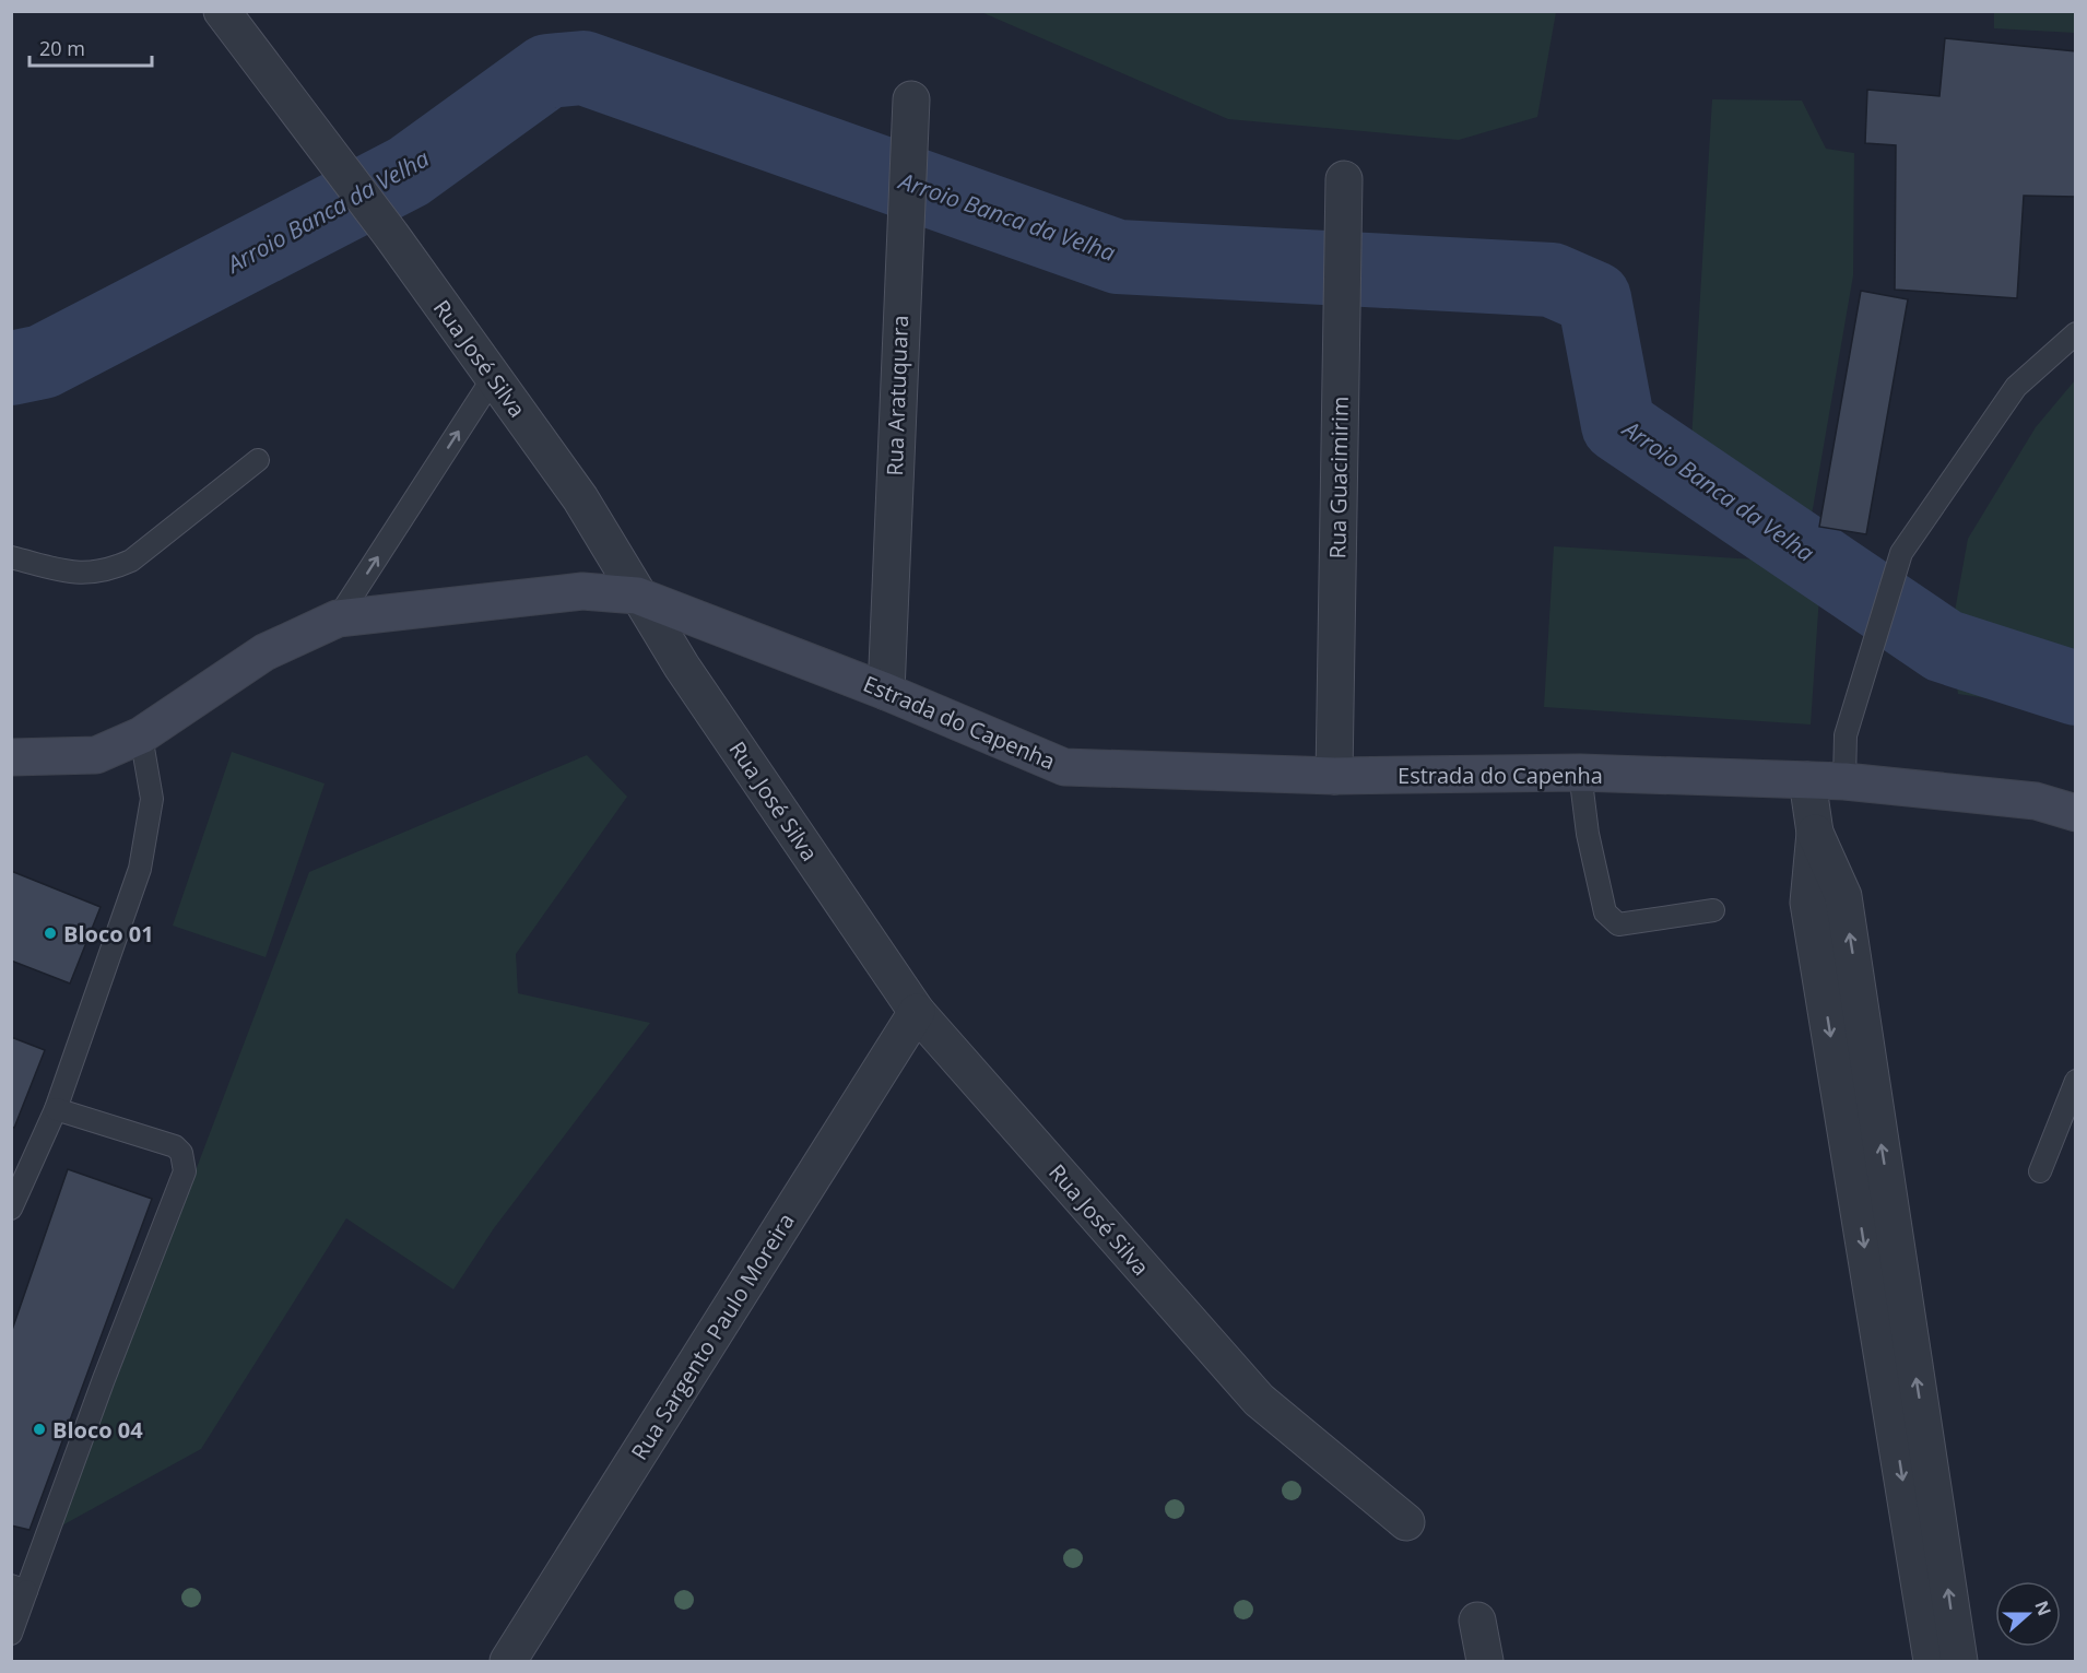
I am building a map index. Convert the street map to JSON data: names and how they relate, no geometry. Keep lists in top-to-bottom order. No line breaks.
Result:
{"streets":{"street":["Rua José Silva","Rua Aratuquara","Rua Guacimirim","Estrada do Capenha","Rua Sargento Paulo Moreira"]},"crossings":[["Rua José Silva","Estrada do Capenha"],["Rua José Silva","Rua Sargento Paulo Moreira"],["Rua Aratuquara","Estrada do Capenha"],["Rua Guacimirim","Estrada do Capenha"]],"water":["Arroio Banca da Velha"],"places":["Bloco 01","Bloco 04"],"scale_bar":"20 m","north":"right"}
